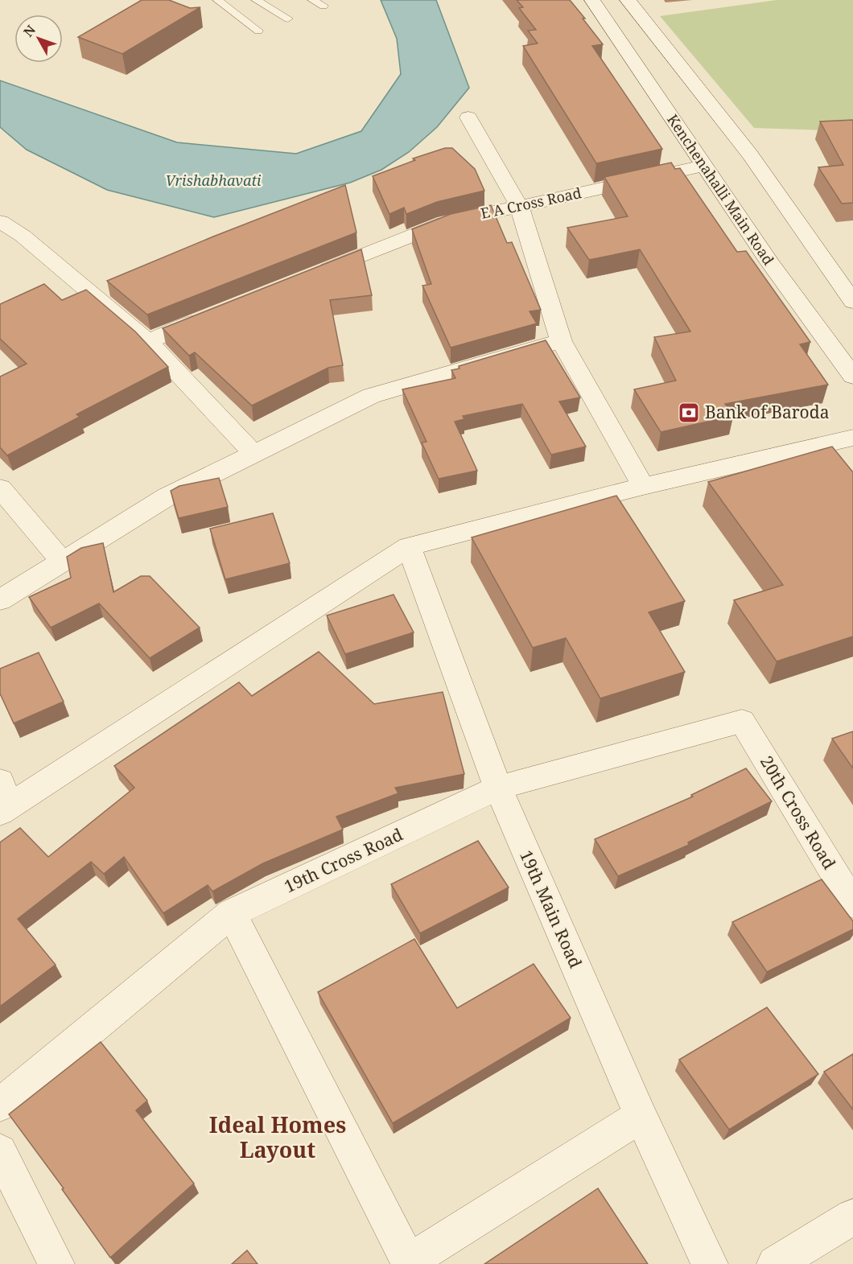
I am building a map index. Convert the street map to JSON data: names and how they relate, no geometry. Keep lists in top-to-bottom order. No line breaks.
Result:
{"streets":{"street":["Kenchenahalli Main Road","E A Cross Road","20th Cross Road","19th Cross Road","19th Main Road"]},"crossings":[["Kenchenahalli Main Road","E A Cross Road"],["20th Cross Road","19th Cross Road"],["19th Cross Road","19th Main Road"]],"districts":["Ideal Homes Layout"],"water":["Vrishabhavati"],"places":{"bank":["Bank of Baroda"]},"north":"top left"}
